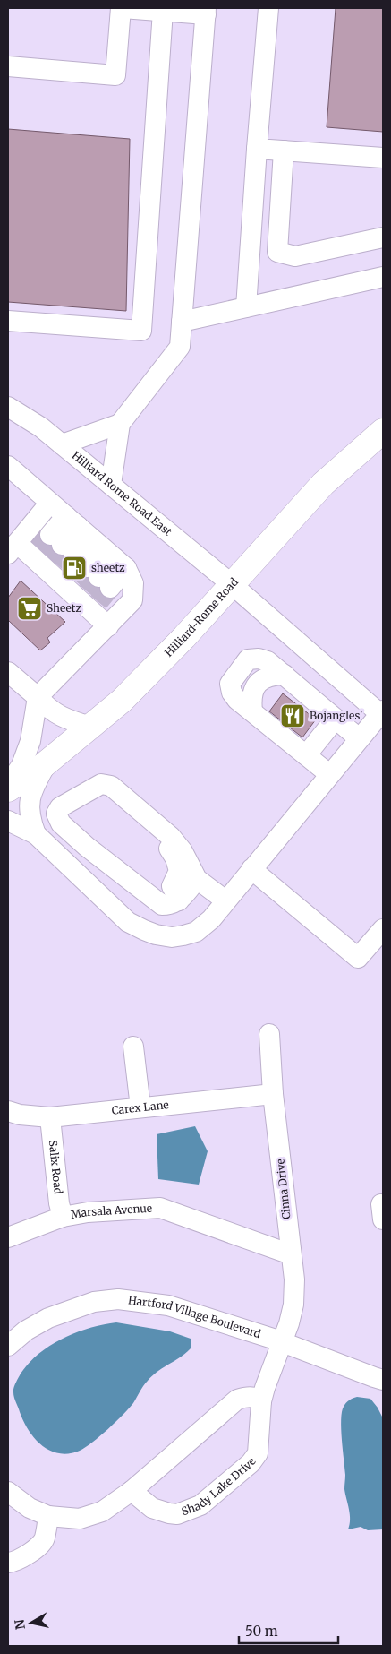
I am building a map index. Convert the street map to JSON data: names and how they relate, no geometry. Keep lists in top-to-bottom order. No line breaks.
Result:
{"streets":{"main road":["Hilliard-Rome Road"],"street":["Hilliard Rome Road East","Carex Lane","Salix Road","Cinna Drive","Marsala Avenue","Hartford Village Boulevard","Shady Lake Drive"]},"crossings":[["Hilliard Rome Road East","Hilliard-Rome Road"],["Carex Lane","Salix Road"],["Carex Lane","Cinna Drive"],["Salix Road","Marsala Avenue"],["Cinna Drive","Marsala Avenue"],["Cinna Drive","Hartford Village Boulevard"],["Cinna Drive","Shady Lake Drive"],["Hartford Village Boulevard","Shady Lake Drive"]],"places":{"fuel station":["sheetz"],"supermarket":["Sheetz"],"restaurant":["Bojangles'"]},"scale_bar":"50 m","north":"left"}
